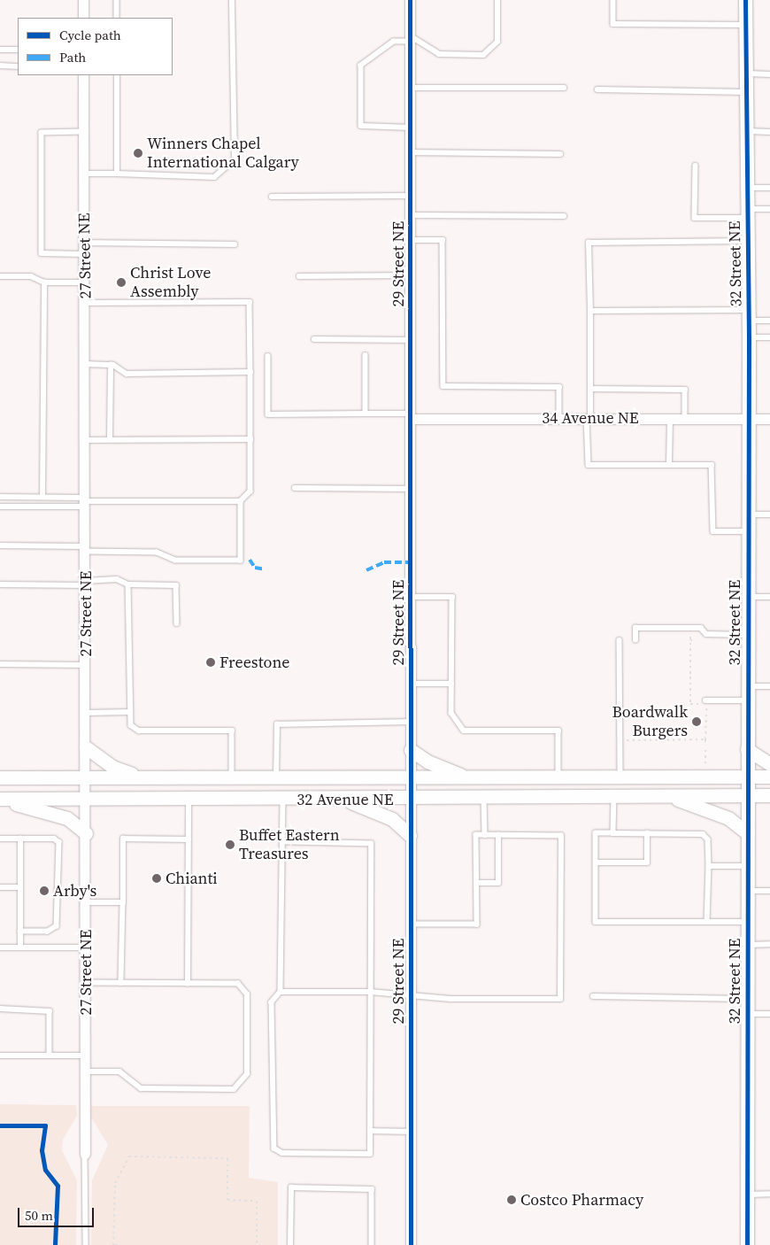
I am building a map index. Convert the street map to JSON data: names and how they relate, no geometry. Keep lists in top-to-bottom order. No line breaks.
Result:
{"streets":{"main road":["32 Street NE","32 Avenue NE"],"street":["27 Street NE","29 Street NE","34 Avenue NE"]},"crossings":[["27 Street NE","32 Avenue NE"],["29 Street NE","34 Avenue NE"],["29 Street NE","32 Avenue NE"],["32 Street NE","34 Avenue NE"],["32 Street NE","32 Avenue NE"]],"places":["Winners Chapel International Calgary","Christ Love Assembly","Freestone","Boardwalk Burgers","Buffet Eastern Treasures","Chianti","Arby's","Costco Pharmacy"],"legend":["Cycle path","Path"],"scale_bar":"50 m"}
